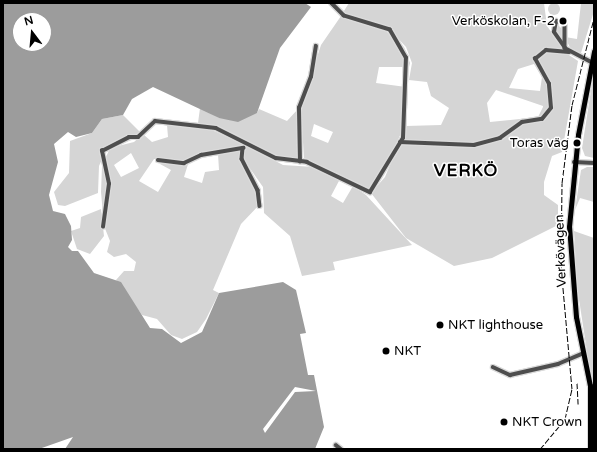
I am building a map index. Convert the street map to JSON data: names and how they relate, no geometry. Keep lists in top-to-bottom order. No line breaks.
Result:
{"streets":{"main road":["Verkövägen"]},"districts":["VERKÖ"],"places":["Verköskolan, F-2","Toras väg","NKT lighthouse","NKT","NKT Crown"],"north":"top"}
